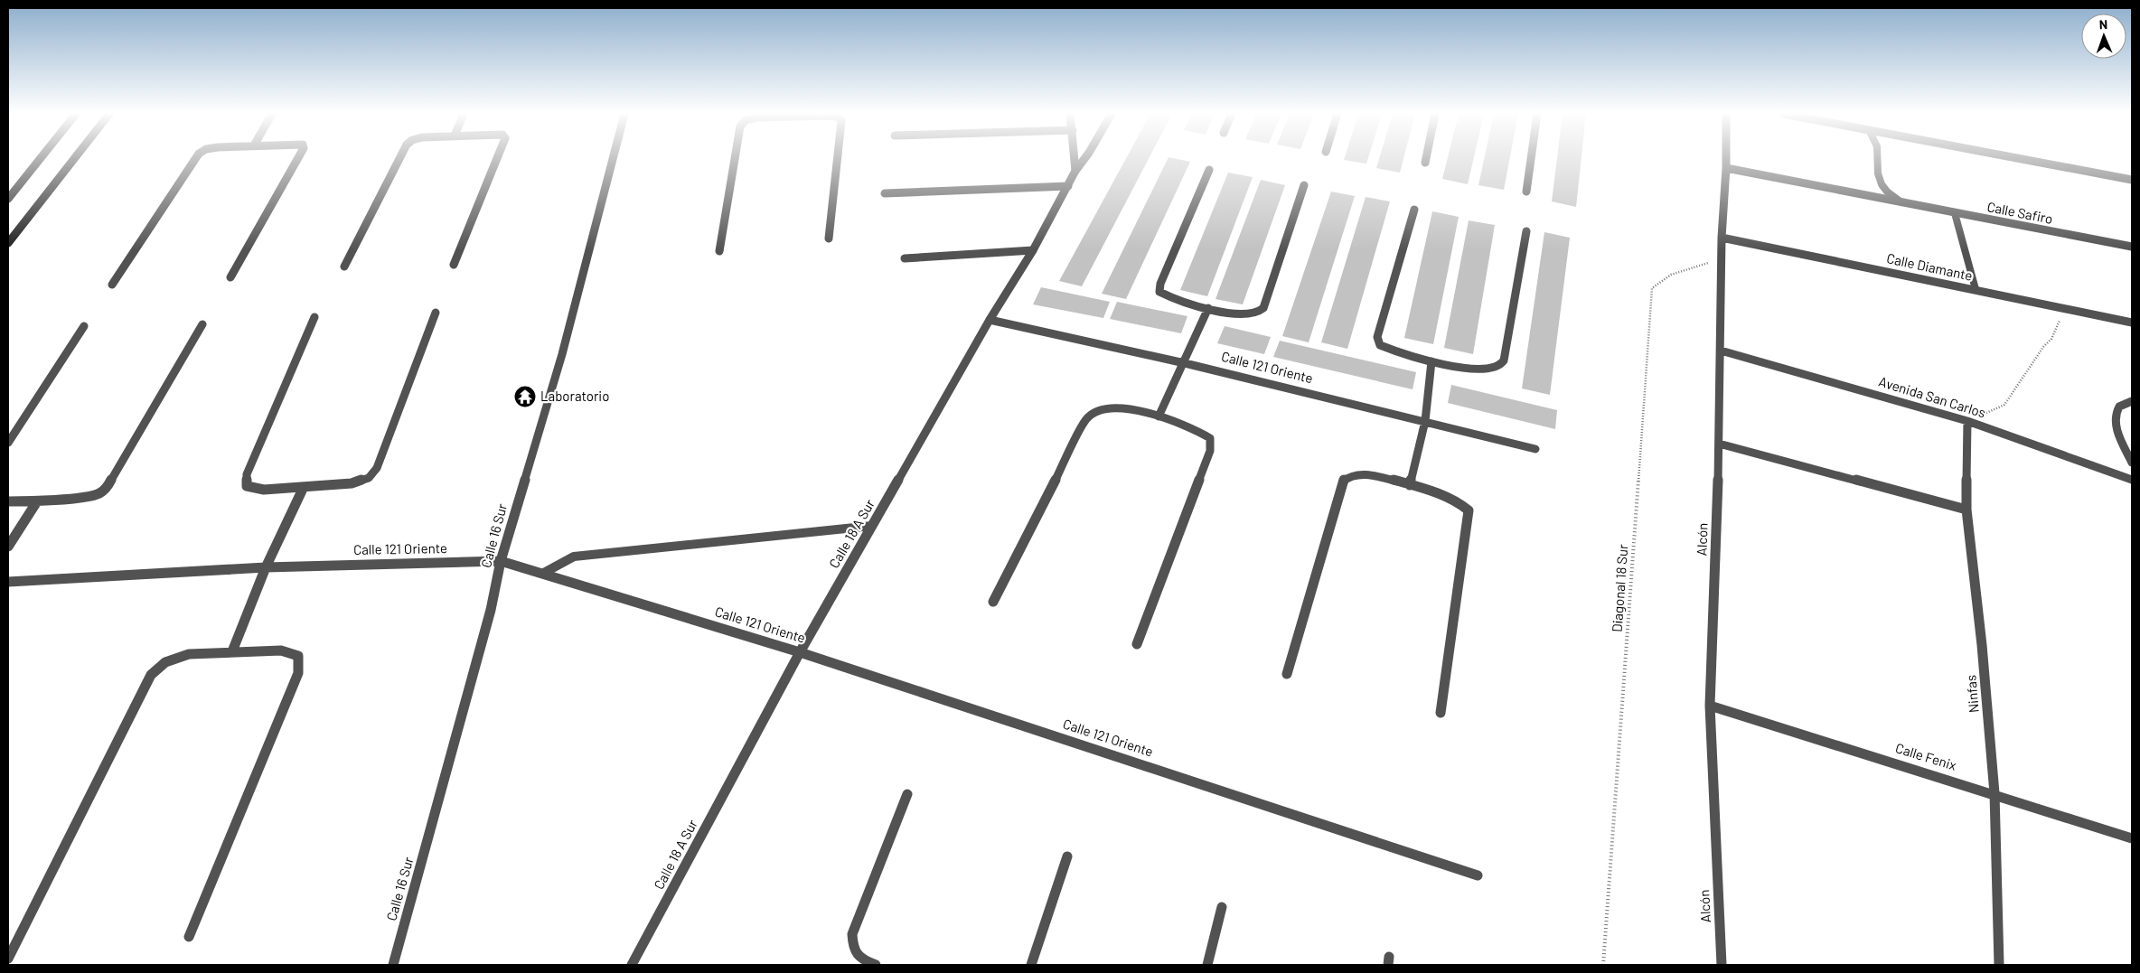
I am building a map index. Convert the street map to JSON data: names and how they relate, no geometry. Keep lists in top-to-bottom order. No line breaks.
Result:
{"streets":{"street":["Calle Safiro","Calle Diamante","Calle 121 Oriente","Avenida San Carlos","Calle 18 A Sur","Calle 16 Sur","Alcón","Ninfas","Calle Fenix"],"path":["Diagonal 18 Sur"]},"crossings":[["Calle Safiro","Alcón"],["Calle Diamante","Alcón"],["Calle 121 Oriente","Calle 18 A Sur"],["Calle 121 Oriente","Calle 16 Sur"],["Avenida San Carlos","Alcón"],["Avenida San Carlos","Ninfas"],["Alcón","Diagonal 18 Sur"],["Alcón","Calle Fenix"],["Ninfas","Calle Fenix"]],"places":{"temple":["Laboratorio"]},"north":"top"}
